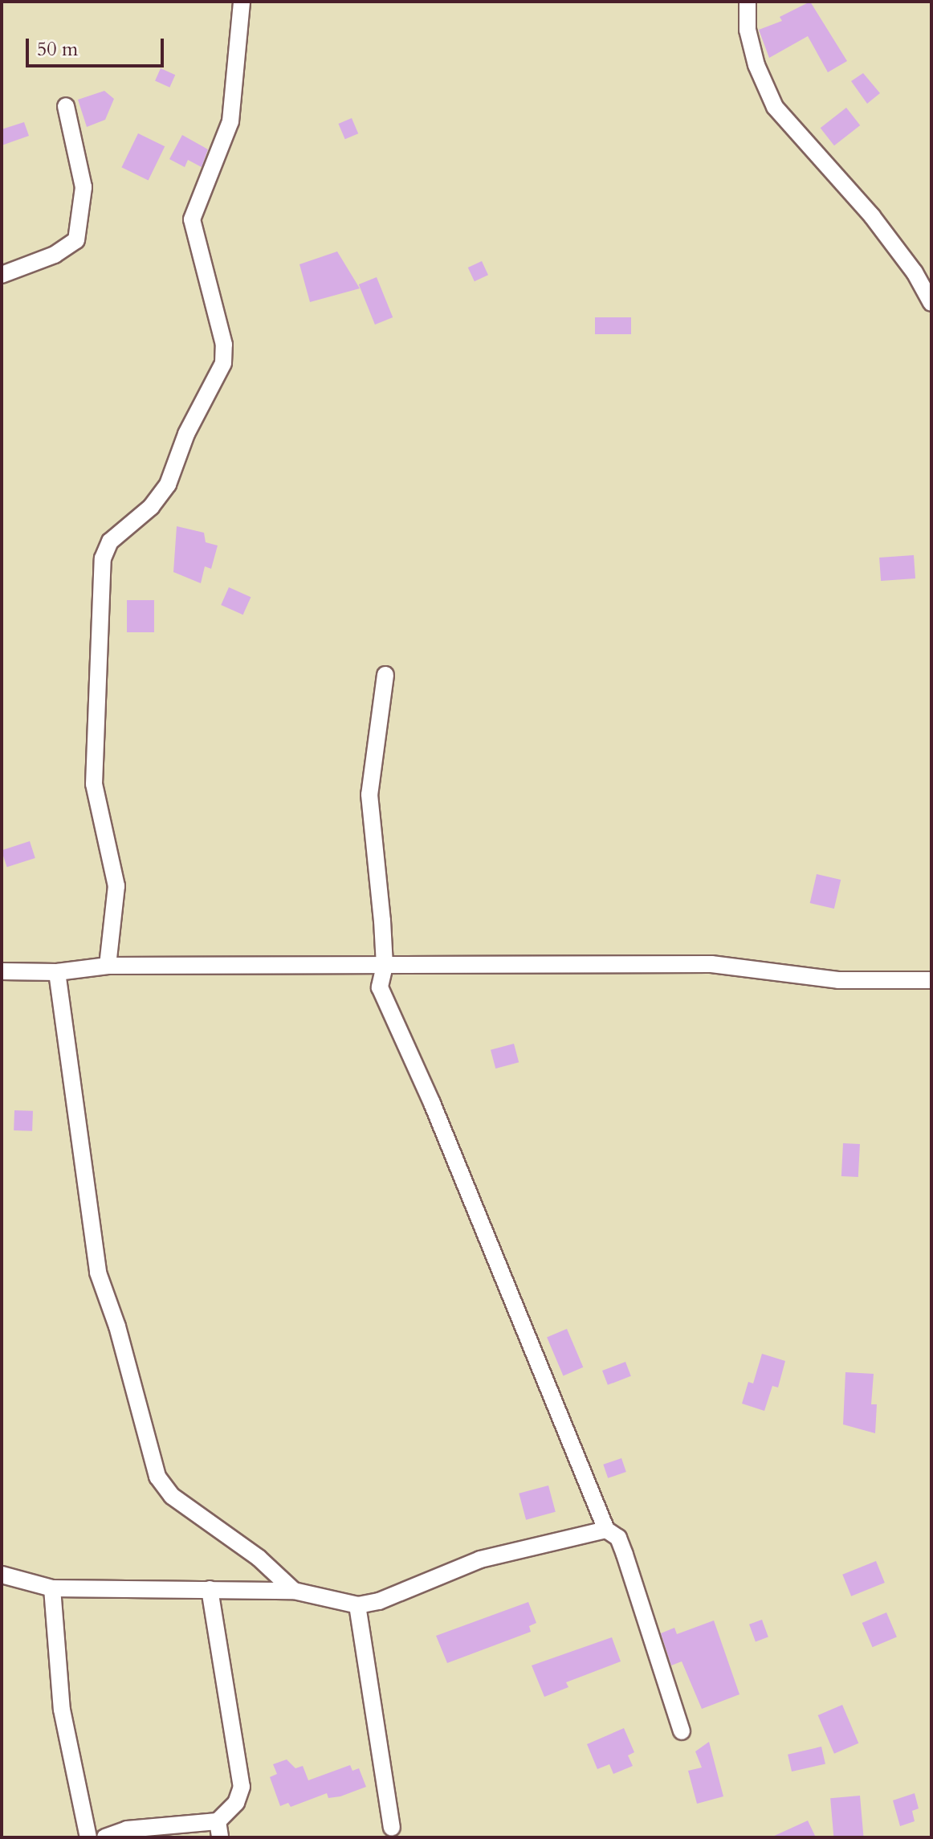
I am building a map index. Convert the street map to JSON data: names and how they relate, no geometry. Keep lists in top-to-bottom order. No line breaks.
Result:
{"scale_bar":"50 m"}
